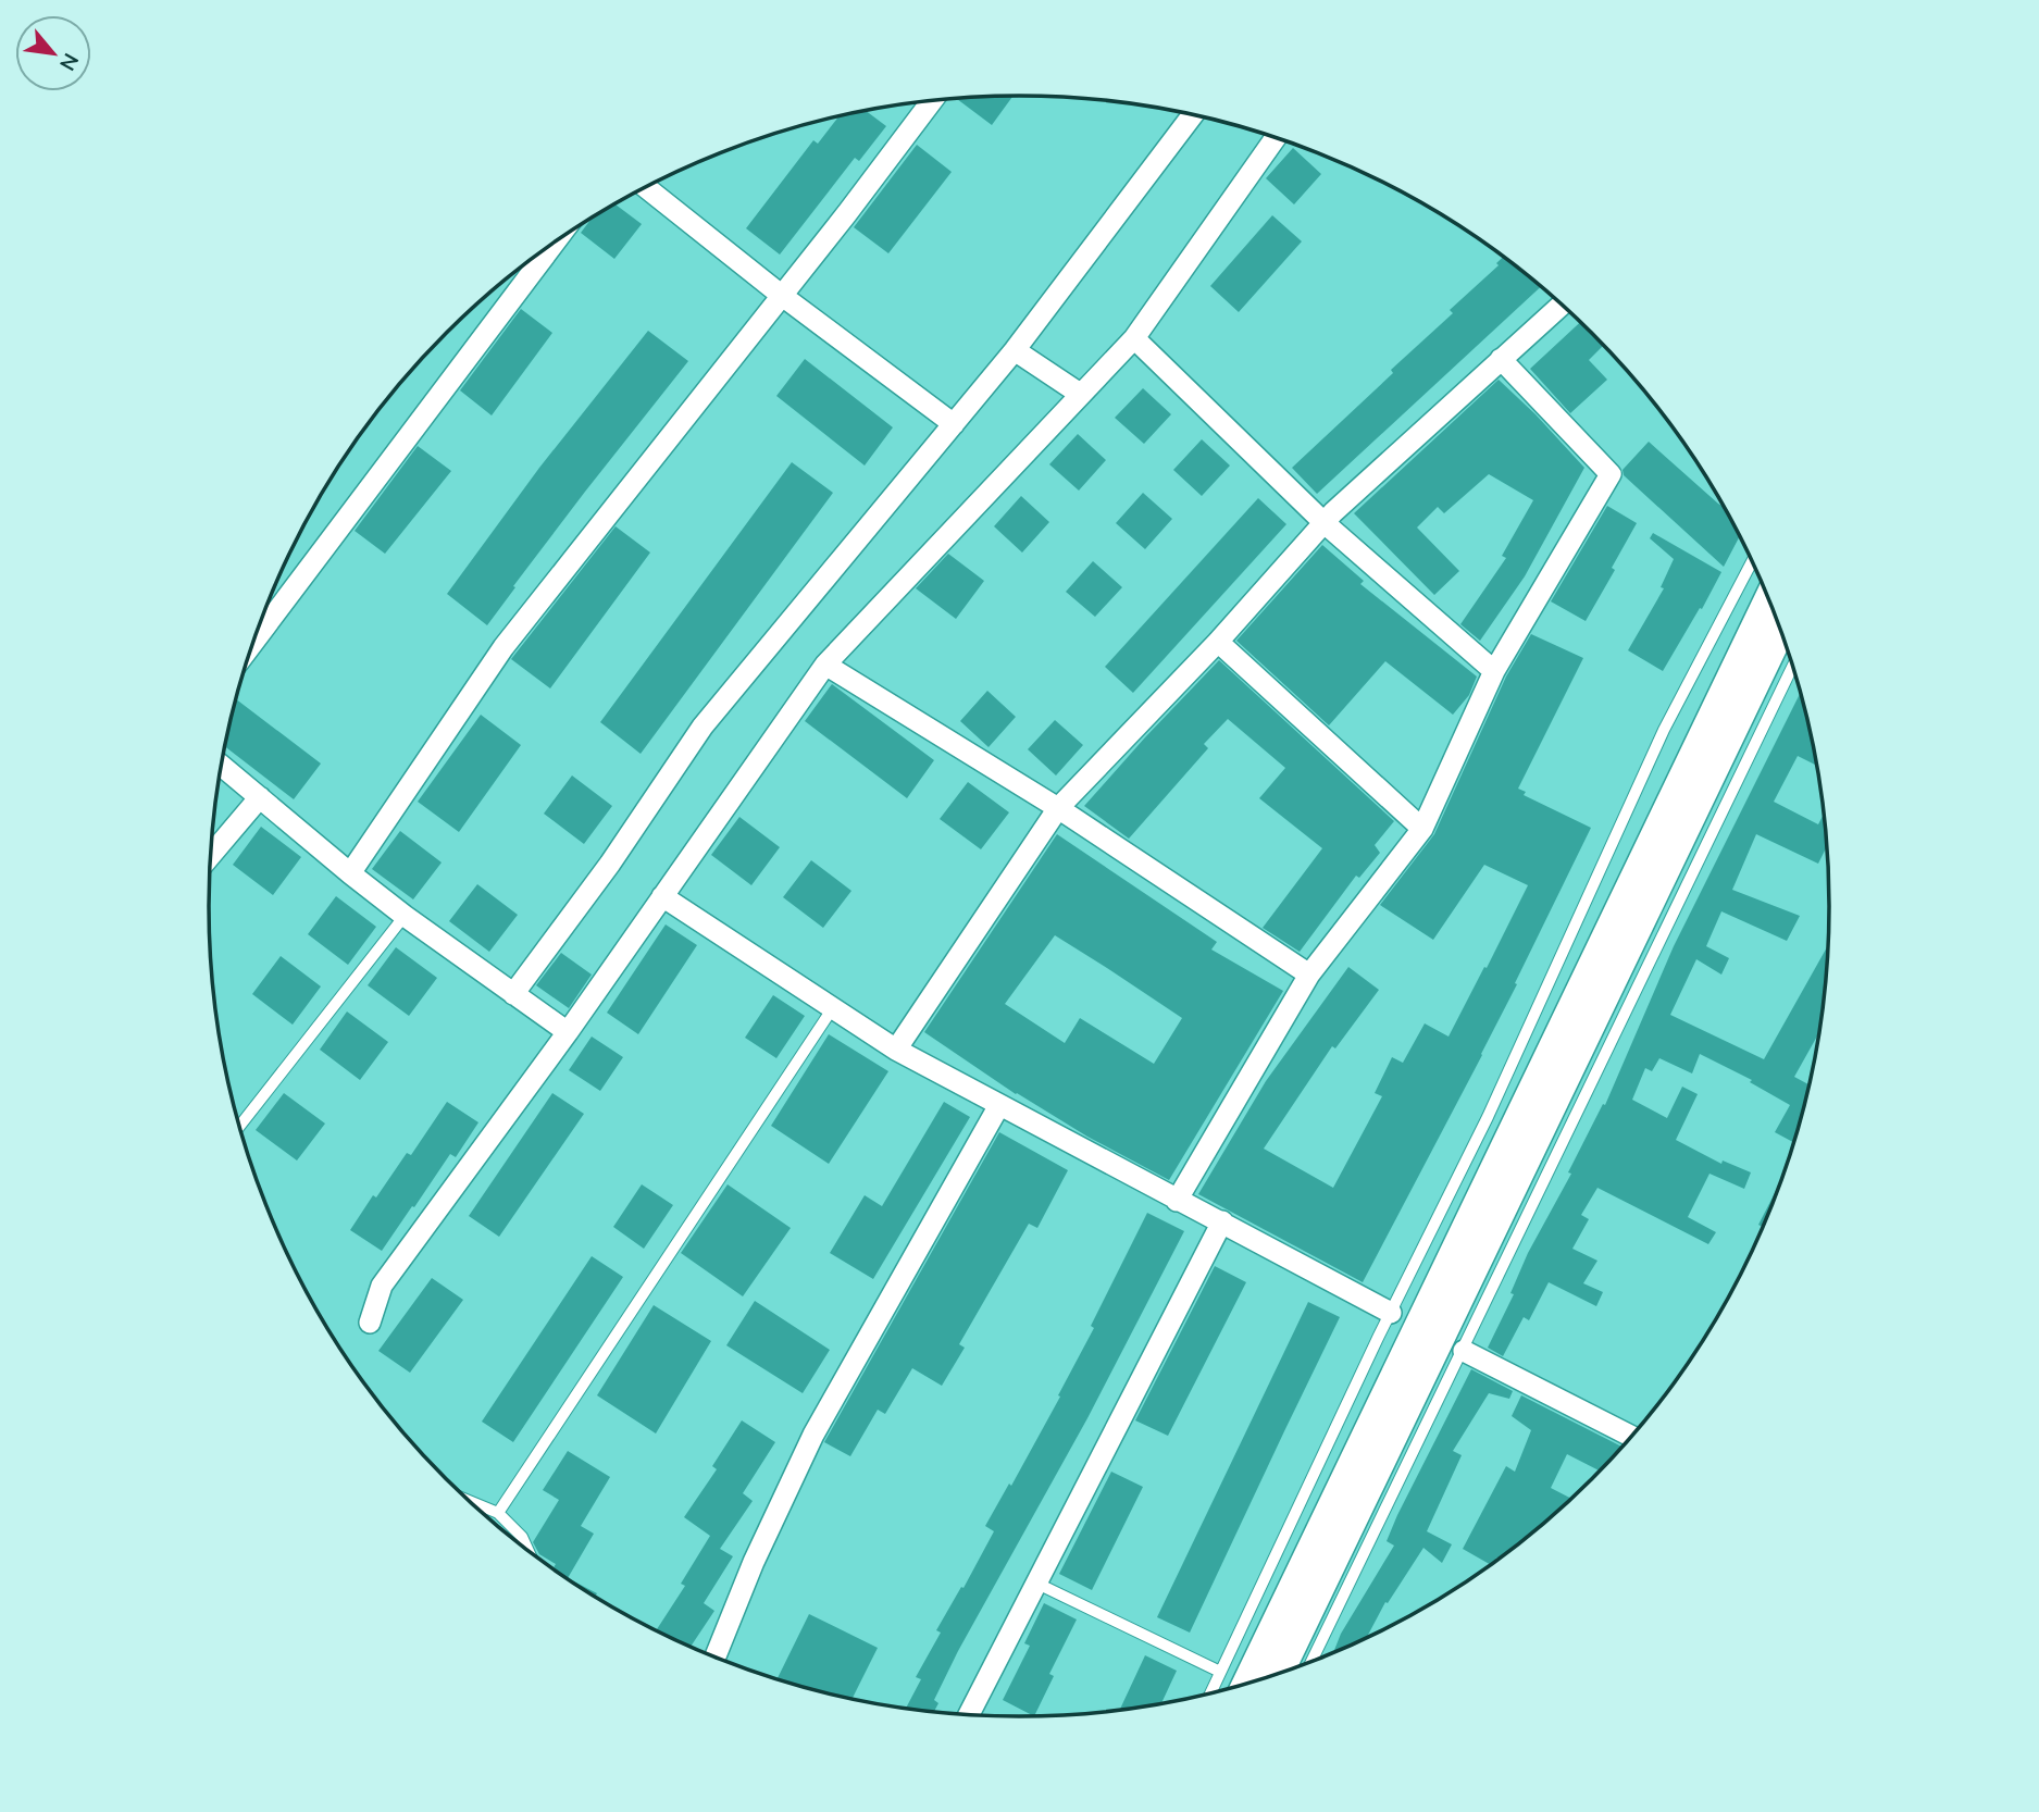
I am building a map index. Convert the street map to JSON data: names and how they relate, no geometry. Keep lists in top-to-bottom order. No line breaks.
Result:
{"north":"bottom right"}
